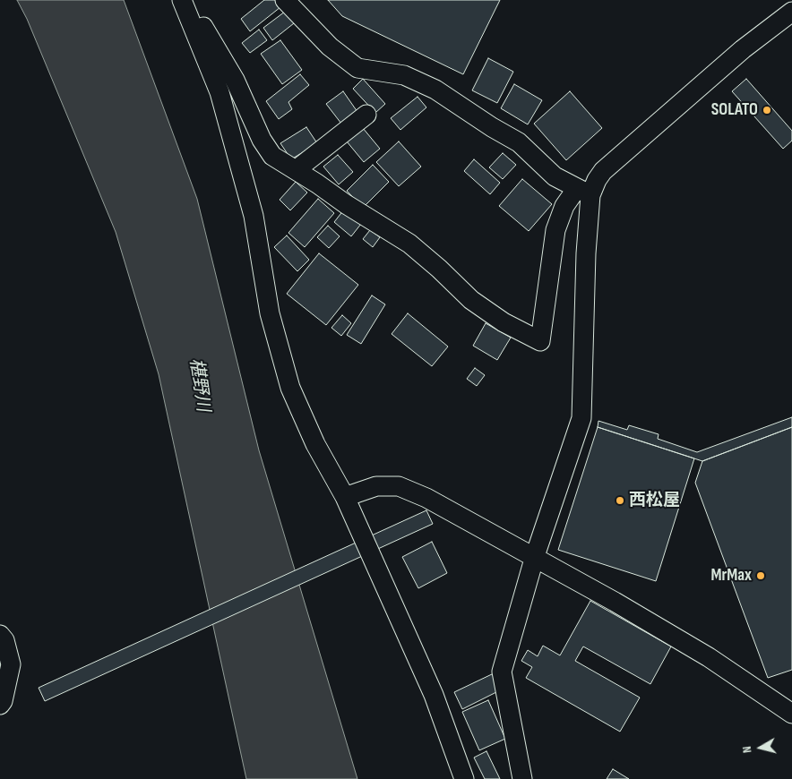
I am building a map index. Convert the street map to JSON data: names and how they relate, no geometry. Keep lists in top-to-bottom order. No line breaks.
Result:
{"water":["椹野川"],"places":["SOLATO","西松屋","MrMax"],"north":"left"}
